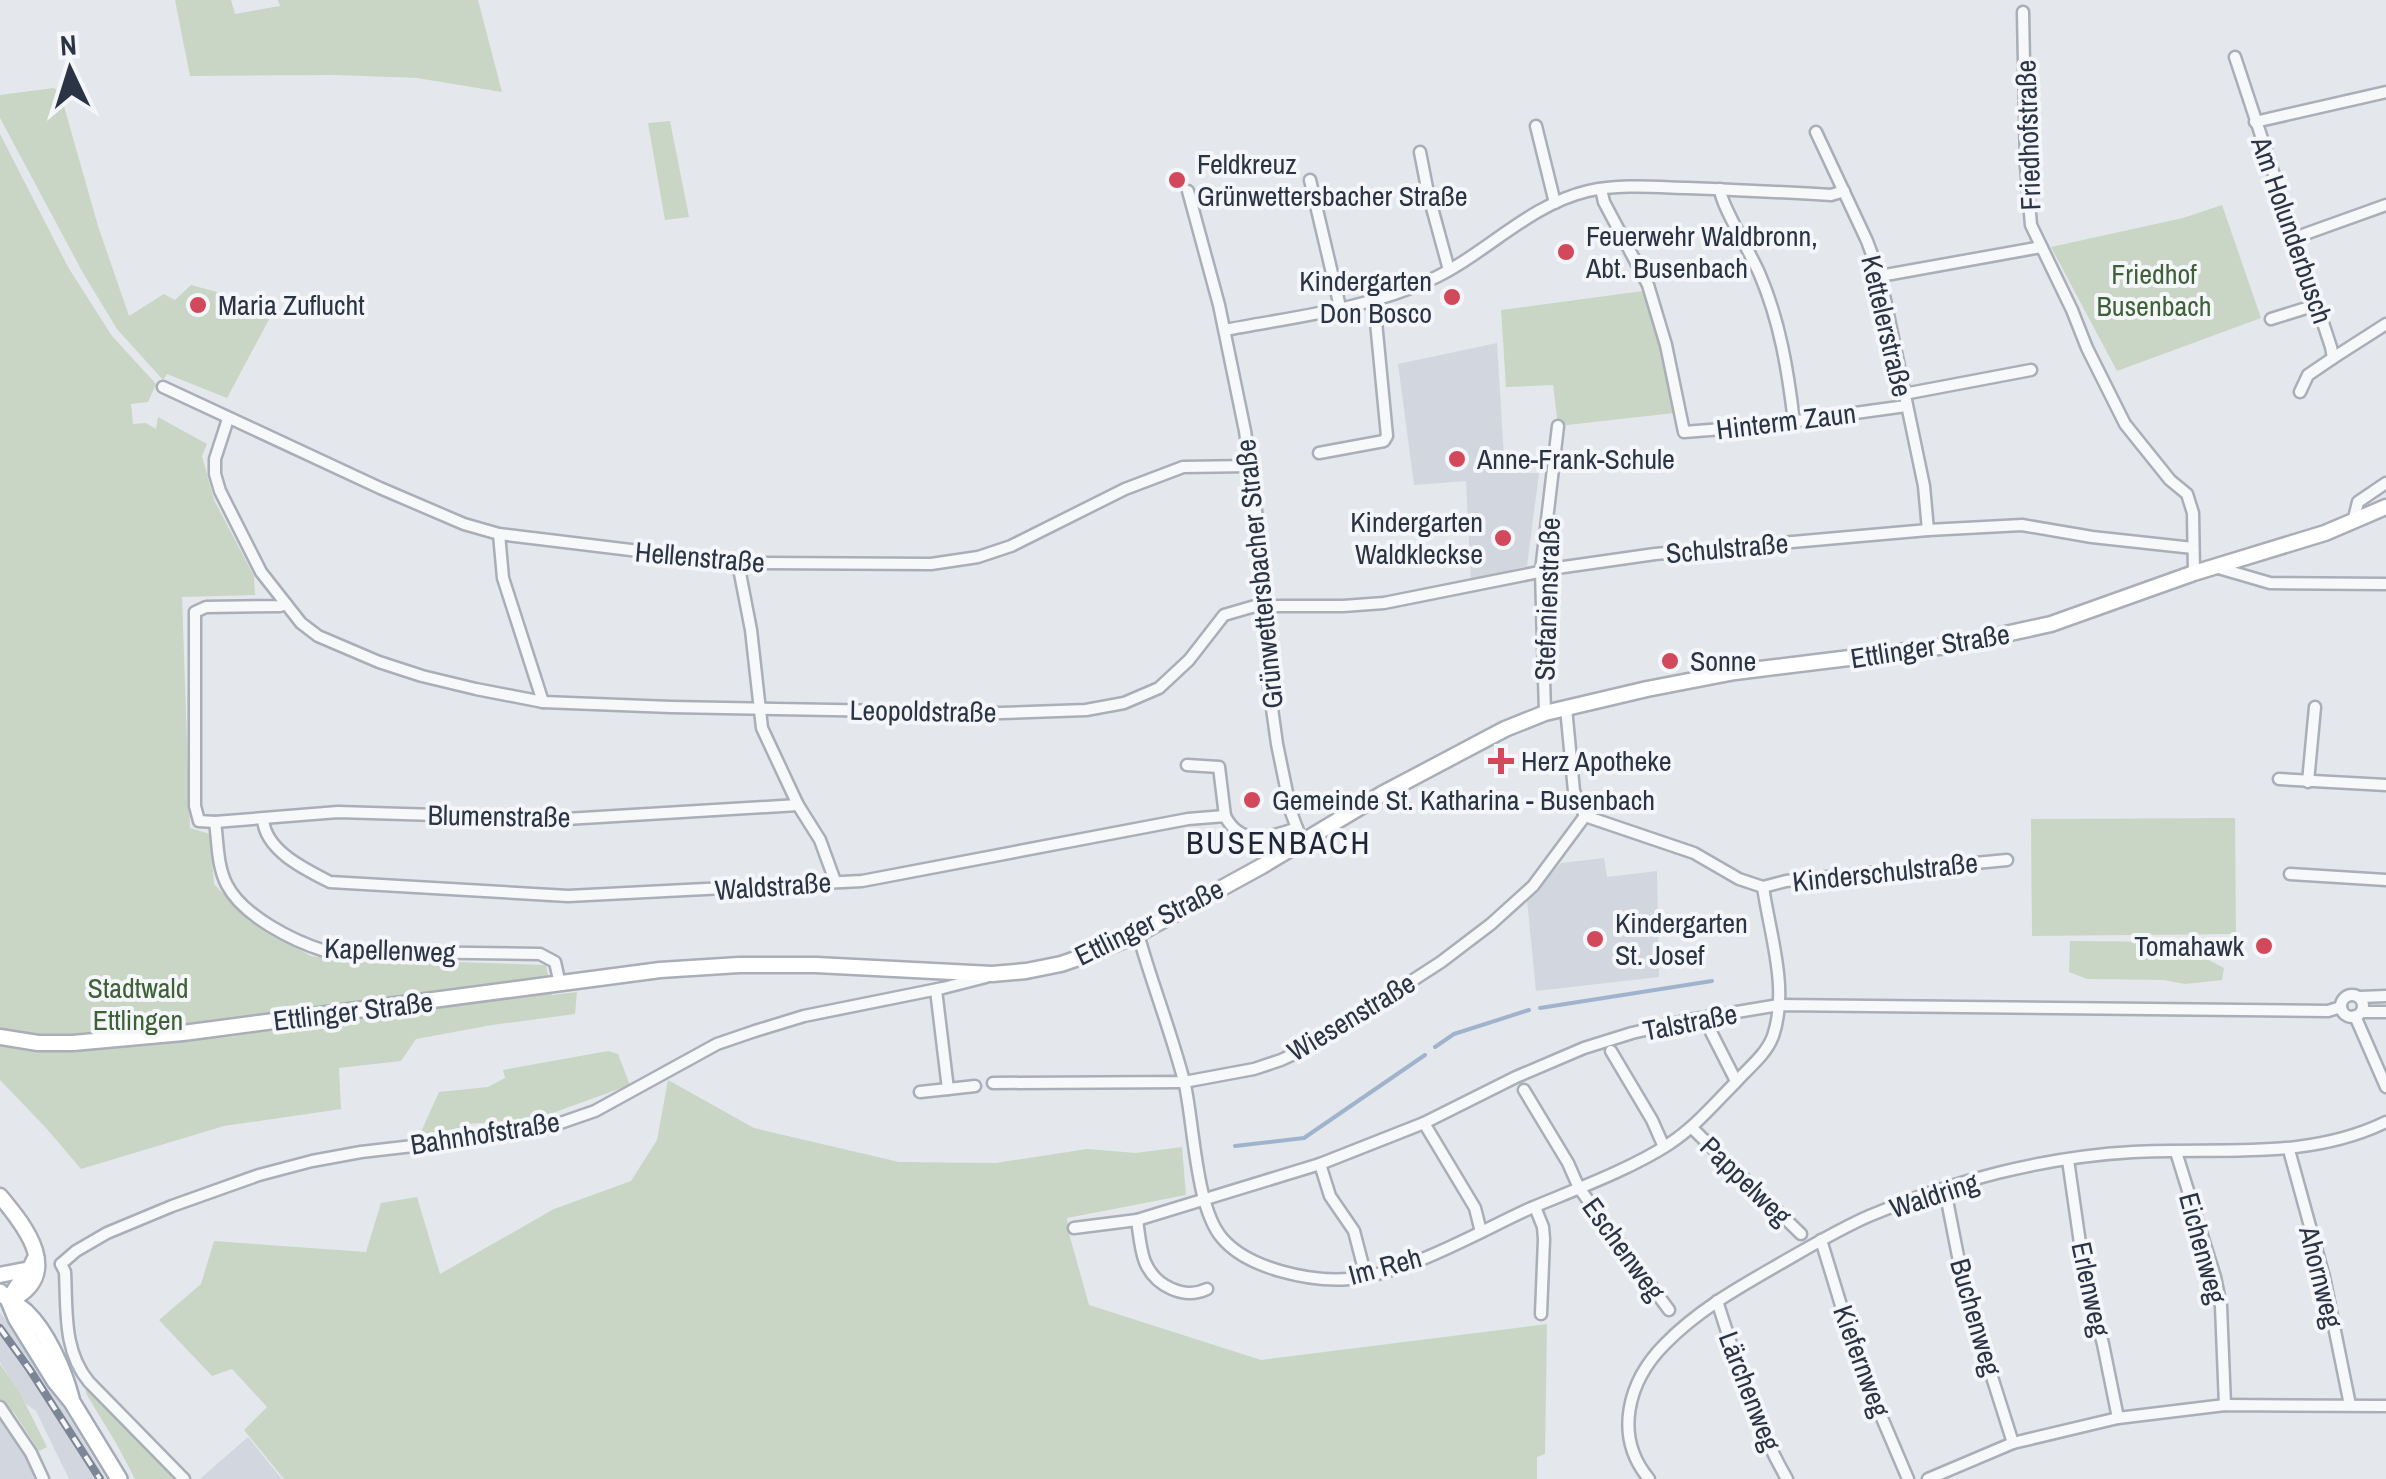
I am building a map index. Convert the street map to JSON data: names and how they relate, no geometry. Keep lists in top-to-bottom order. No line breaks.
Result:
{"streets":{"main road":["Ettlinger Straße"],"street":["Friedhofstraße","Am Holunderbusch","Kettelerstraße","Hinterm Zaun","Schulstraße","Hellenstraße","Grünwettersbacher Straße","Stefanienstraße","Leopoldstraße","Blumenstraße","Kinderschulstraße","Waldstraße","Kapellenweg","Wiesenstraße","Talstraße","Bahnhofstraße","Pappelweg","Waldring","Eichenweg","Eschenweg","Im Reh","Ahornweg","Erlenweg","Buchenweg","Kiefernweg","Lärchenweg"]},"crossings":[["Friedhofstraße","Schulstraße"],["Friedhofstraße","Ettlinger Straße"],["Kettelerstraße","Hinterm Zaun"],["Kettelerstraße","Schulstraße"],["Schulstraße","Grünwettersbacher Straße"],["Schulstraße","Stefanienstraße"],["Schulstraße","Leopoldstraße"],["Hellenstraße","Grünwettersbacher Straße"],["Hellenstraße","Leopoldstraße"],["Grünwettersbacher Straße","Ettlinger Straße"],["Grünwettersbacher Straße","Leopoldstraße"],["Stefanienstraße","Ettlinger Straße"],["Ettlinger Straße","Kapellenweg"],["Ettlinger Straße","Bahnhofstraße"],["Ettlinger Straße","Im Reh"],["Leopoldstraße","Blumenstraße"],["Blumenstraße","Waldstraße"],["Blumenstraße","Kapellenweg"],["Kinderschulstraße","Wiesenstraße"],["Kinderschulstraße","Talstraße"],["Kinderschulstraße","Im Reh"],["Wiesenstraße","Im Reh"],["Talstraße","Im Reh"],["Pappelweg","Im Reh"],["Waldring","Eichenweg"],["Waldring","Ahornweg"],["Waldring","Erlenweg"],["Waldring","Buchenweg"],["Waldring","Kiefernweg"],["Waldring","Lärchenweg"],["Eschenweg","Im Reh"]],"districts":["BUSENBACH"],"parks":["Friedhof Busenbach","Stadtwald Ettlingen"],"places":{"other":["Feldkreuz Grünwettersbacher Straße","Feuerwehr Waldbronn, Abt. Busenbach","Kindergarten Don Bosco","Maria Zuflucht","Anne-Frank-Schule","Kindergarten Waldkleckse","Sonne","Gemeinde St. Katharina - Busenbach","Kindergarten St. Josef","Tomahawk"],"health":["Herz Apotheke"]},"north":"top"}
